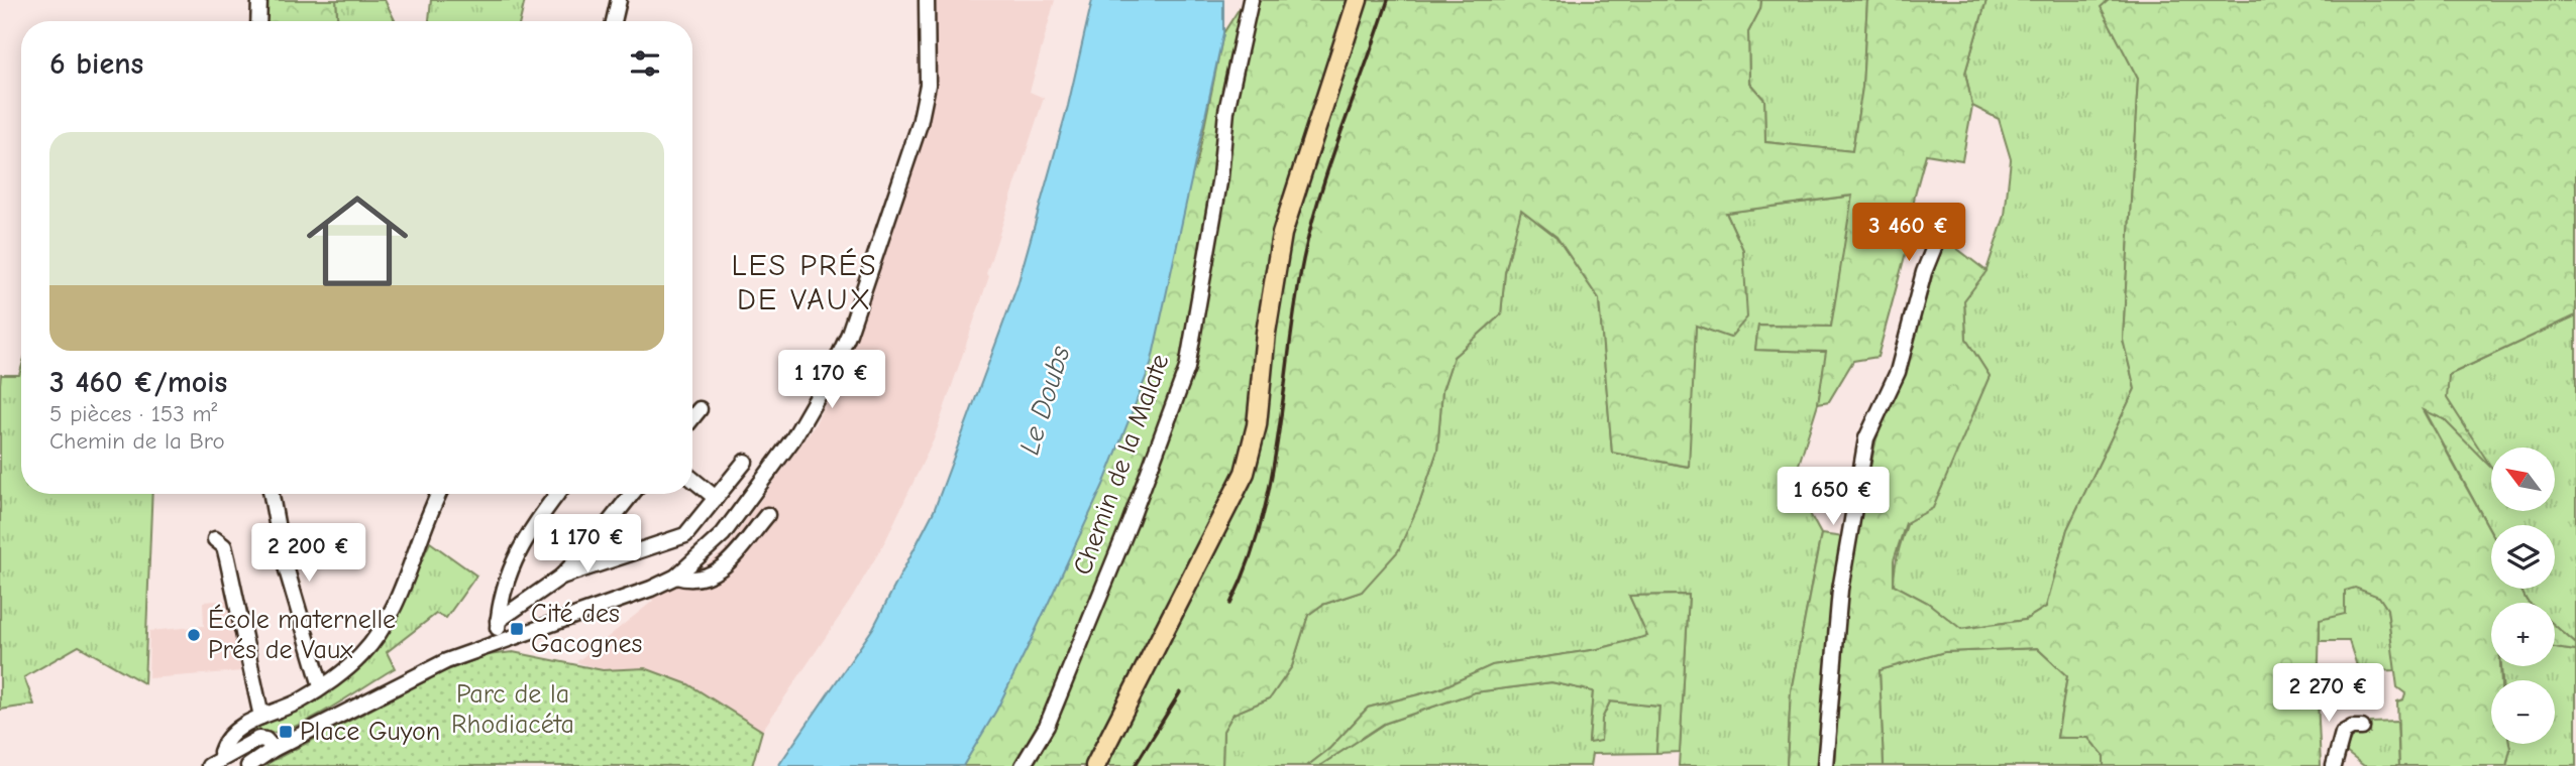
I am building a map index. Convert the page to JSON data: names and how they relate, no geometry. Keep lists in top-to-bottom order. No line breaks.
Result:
{"streets":{"street":["Chemin de la Malate"]},"districts":["LES PRÉS DE VAUX"],"water":["Le Doubs"],"parks":["Parc de la Rhodiacéta"],"places":{"transit":["Cité des Gacognes","Place Guyon"],"other":["École maternelle Prés de Vaux"]},"north":"top left","page":{"heading":"6 biens","list":[{"name":"3 460 €/mois","note":"5 pièces · 153 m² · Chemin de la Bro"}],"price":["3 460 €","1 170 €","1 650 €","1 170 €","2 200 €","2 270 €"],"map_buttons":["+","−"]}}
